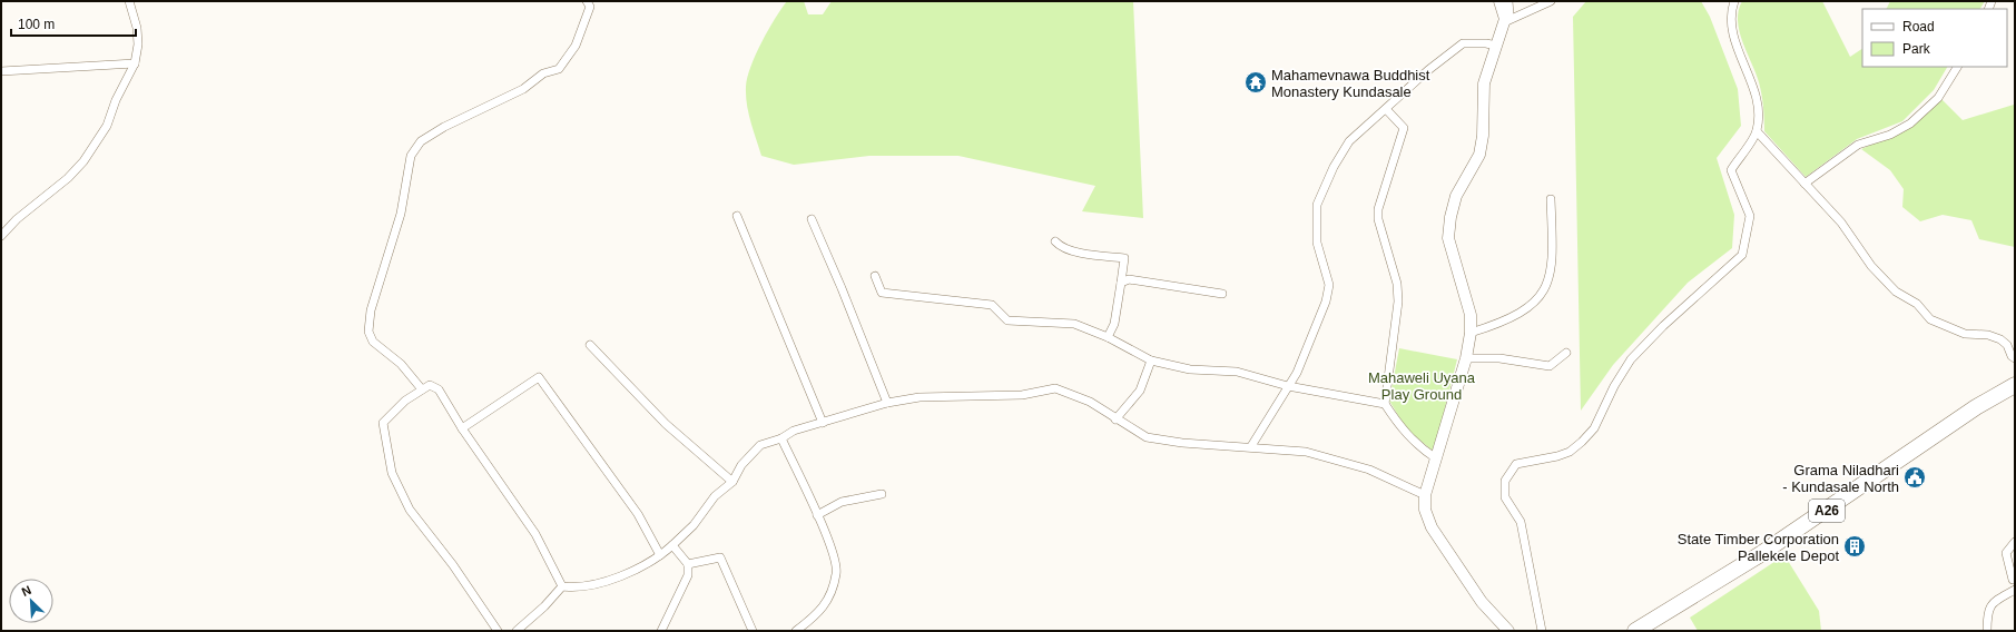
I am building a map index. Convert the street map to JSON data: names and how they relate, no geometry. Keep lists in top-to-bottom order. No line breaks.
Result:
{"streets":{"highway":["A26"]},"parks":["Mahaweli Uyana Play Ground"],"places":{"temple":["Mahamevnawa Buddhist Monastery Kundasale"],"public building":["Grama Niladhari - Kundasale North"],"building":["State Timber Corporation Pallekele Depot"]},"legend":["Road","Park"],"scale_bar":"100 m","north":"top left"}
